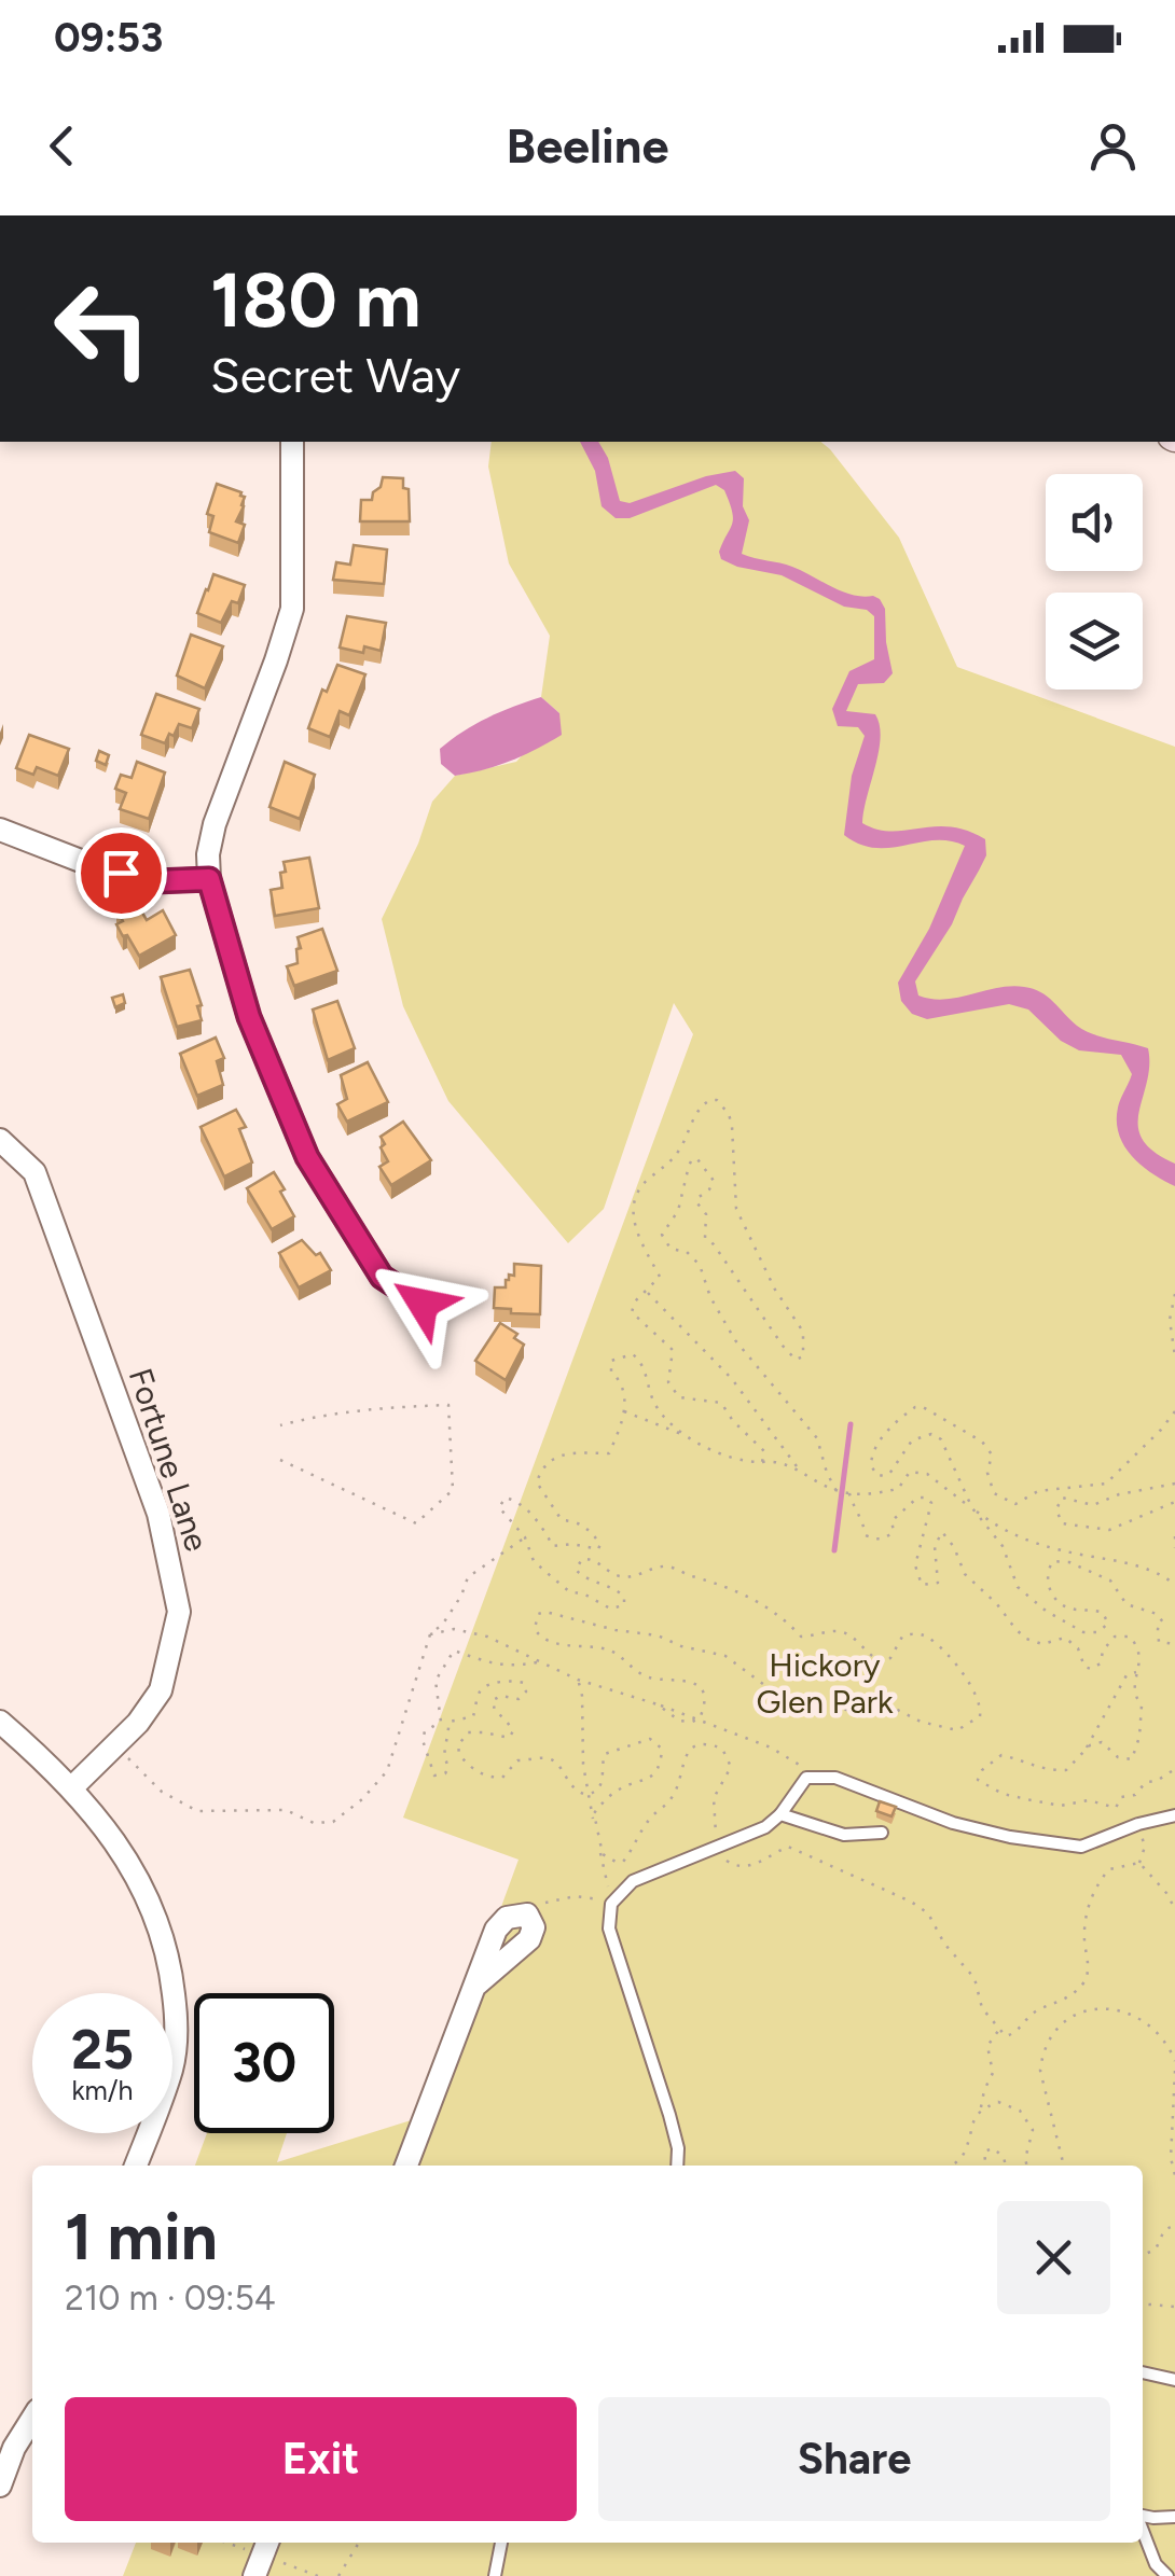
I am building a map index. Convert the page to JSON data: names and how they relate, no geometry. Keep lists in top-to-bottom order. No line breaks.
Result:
{"streets":{"street":["Fortune Lane"]},"parks":["Hickory Glen Park"],"page":{"status":"09:53","header":"Beeline","turn":["180 m","Secret Way"],"speed":"25 km/h","limit":"30","heading":["1 min","210 m · 09:54"],"buttons":["Exit","Share"]}}
